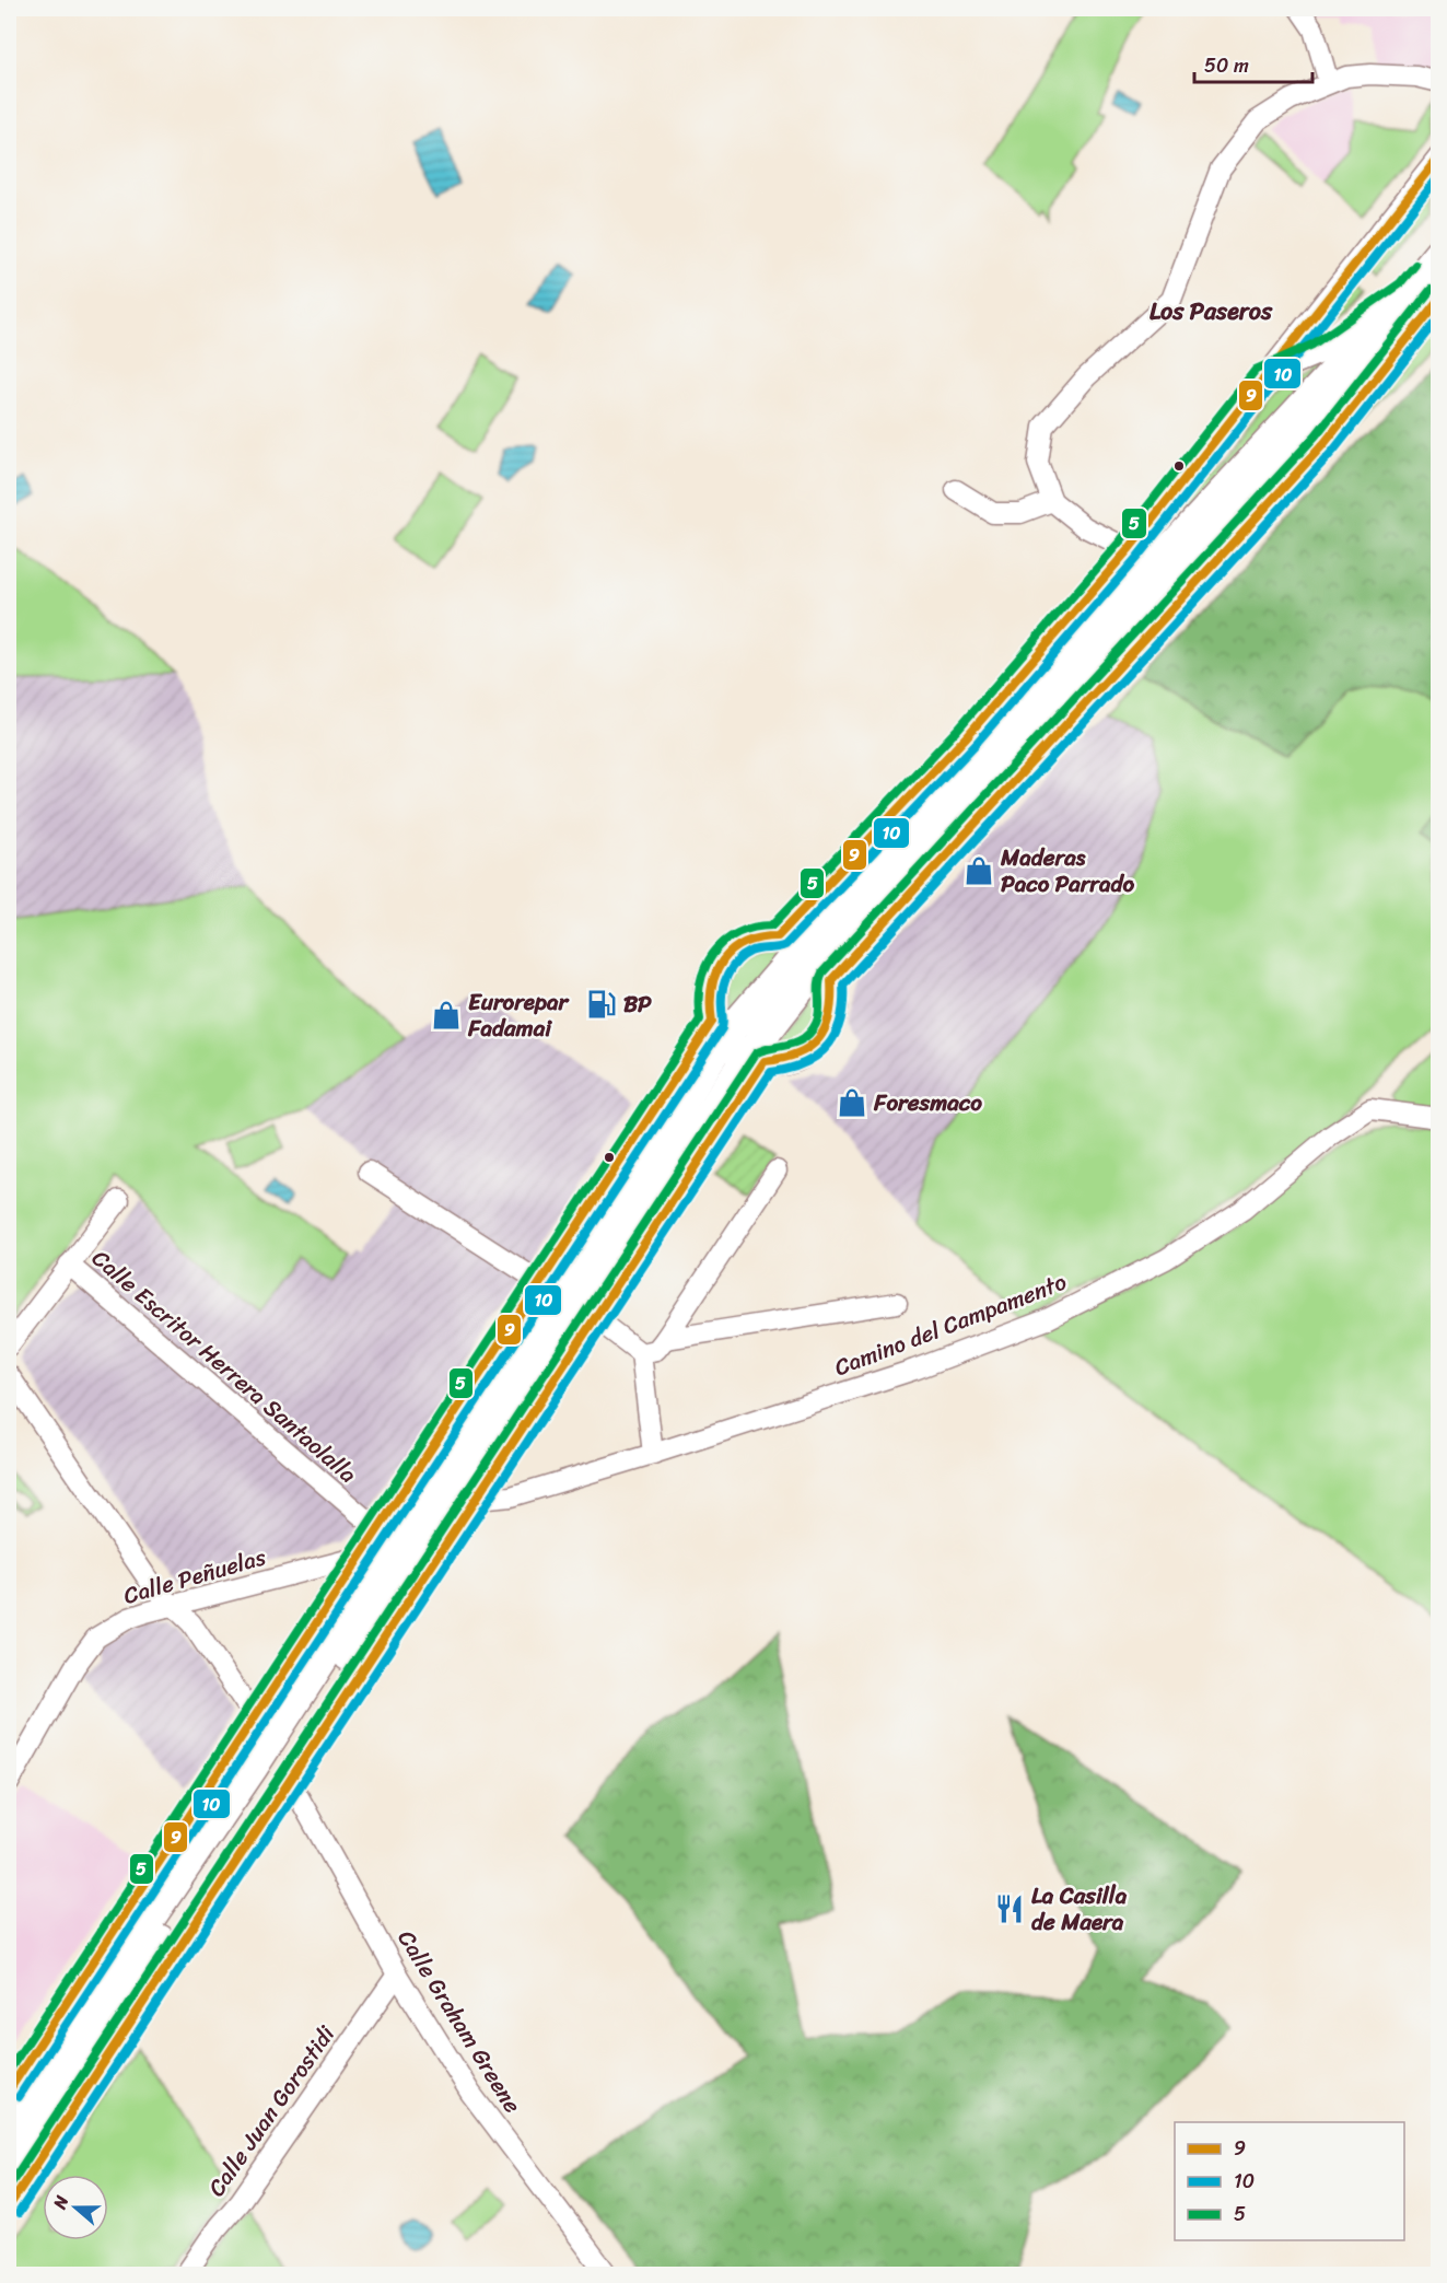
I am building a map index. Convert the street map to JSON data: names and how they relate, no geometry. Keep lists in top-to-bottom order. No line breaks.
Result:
{"streets":{"street":["Camino del Campamento","Calle Escritor Herrera Santaolalla","Calle Peñuelas","Calle Graham Greene","Calle Juan Gorostidi"]},"crossings":[["Calle Graham Greene","Calle Juan Gorostidi"]],"districts":["Los Paseros"],"places":{"shop":["Maderas Paco Parrado","Eurorepar Fadamai","Foresmaco"],"fuel station":["BP"],"restaurant":["La Casilla de Maera"]},"lines":["transit line 9","transit line 10","transit line 5"],"legend":["9","10","5"],"scale_bar":"50 m","north":"left"}
